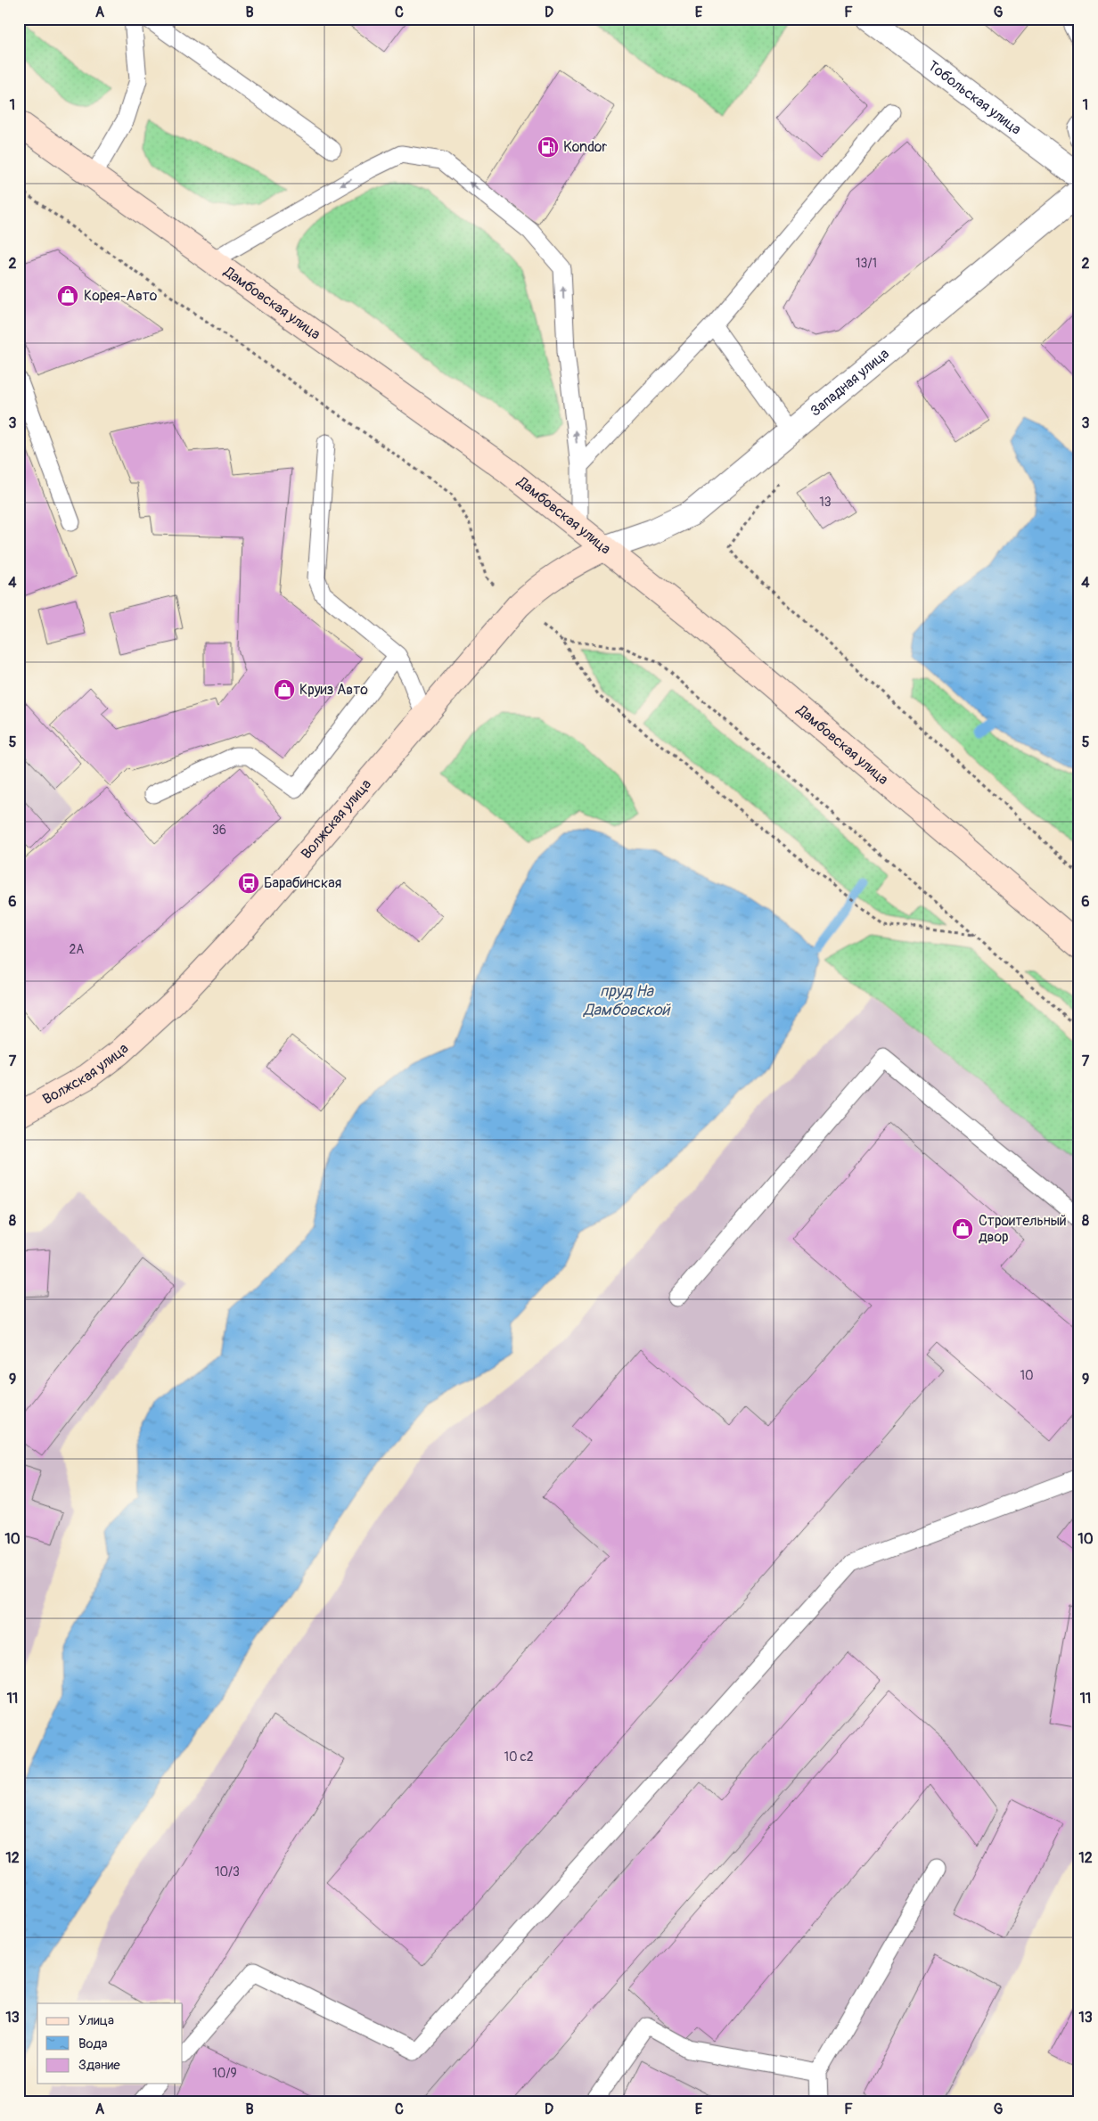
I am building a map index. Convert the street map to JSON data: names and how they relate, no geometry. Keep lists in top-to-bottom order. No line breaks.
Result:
{"streets":{"main road":["Дамбовская улица","Волжская улица"],"street":["Тобольская улица","Западная улица"]},"crossings":[["Дамбовская улица","Западная улица"],["Дамбовская улица","Волжская улица"],["Западная улица","Волжская улица"]],"water":["пруд На Дамбовской"],"places":{"fuel station":["Kondor"],"shop":["Корея-Авто","Круиз Авто","Строительный двор"],"bus stop":["Барабинская"]},"house_numbers":["13/1","13","36","2А","10","10 с2","10/3","10/9"],"legend":["Улица","Вода","Здание"],"grid":{"columns":["A","B","C","D","E","F","G"],"rows":["1","2","3","4","5","6","7","8","9","10","11","12","13"]}}
